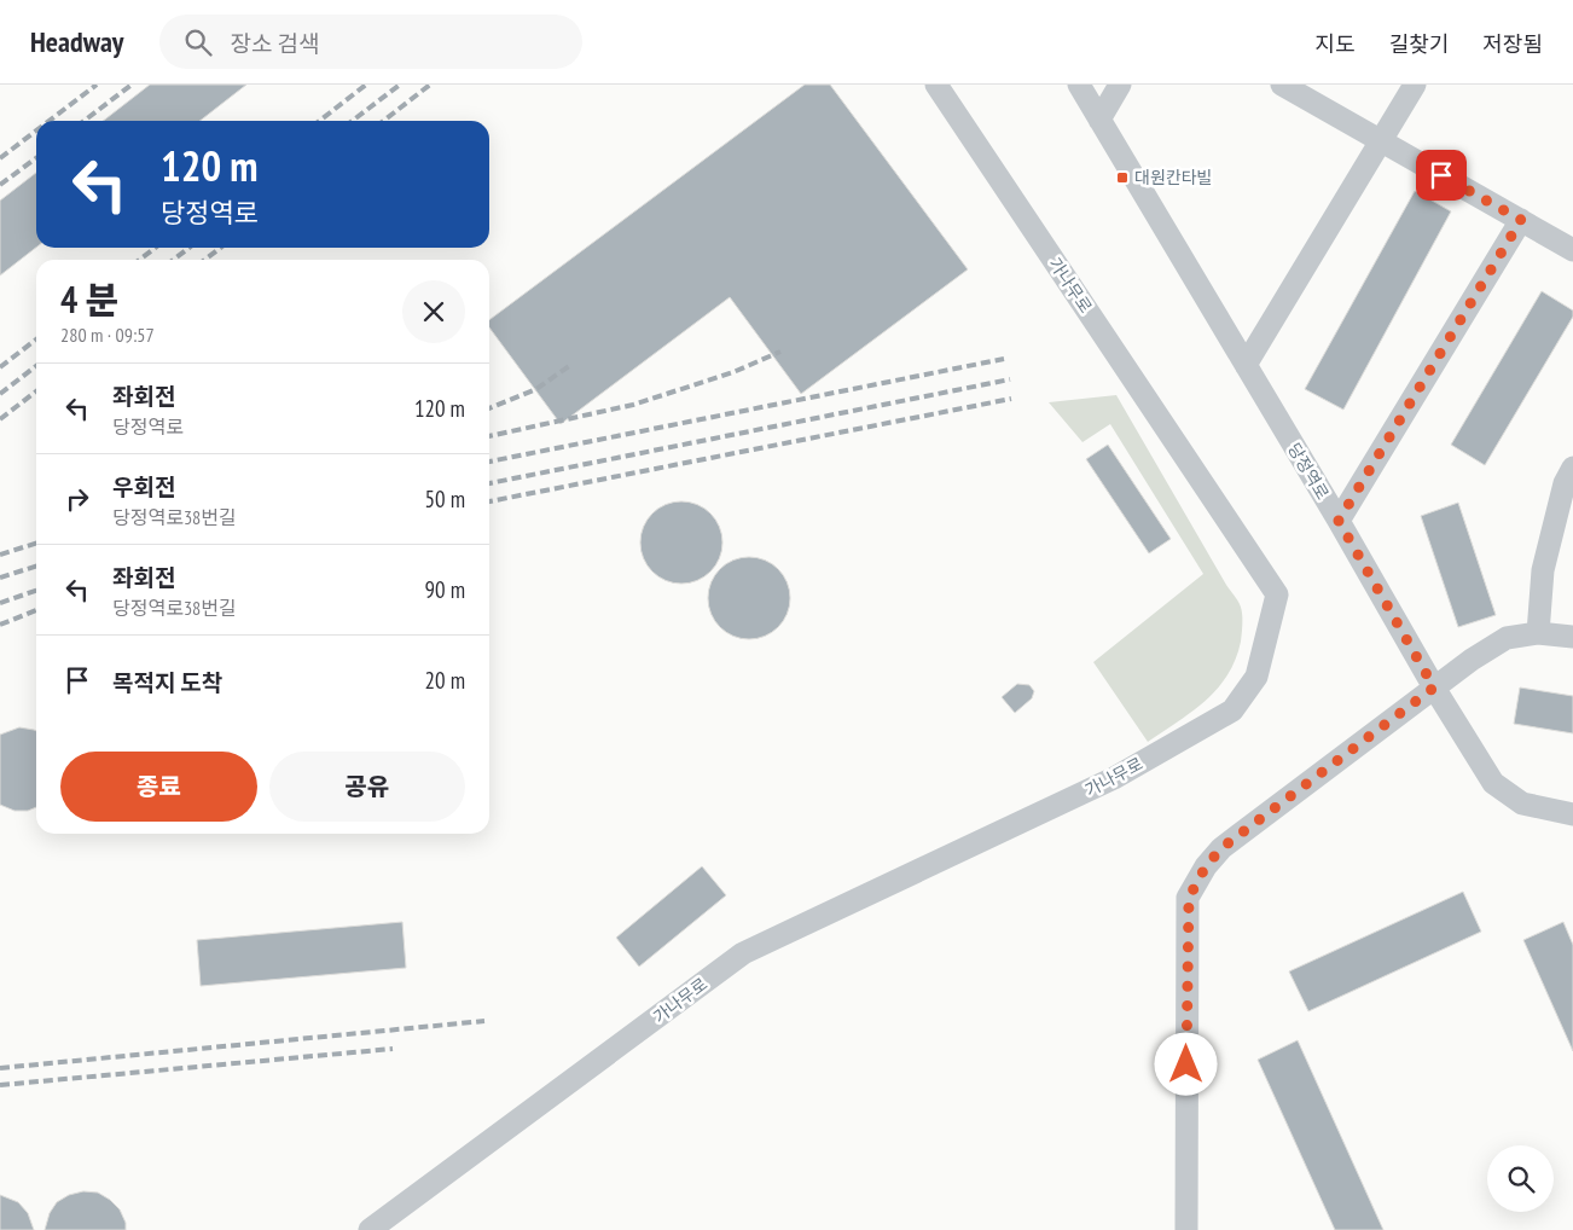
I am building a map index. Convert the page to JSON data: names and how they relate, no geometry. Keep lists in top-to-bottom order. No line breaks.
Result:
{"streets":{"street":["가나무로","당정역로"]},"places":{"transit":["대원칸타빌"]},"page":{"header":"Headway","search":"장소 검색","nav":["지도","길찾기","저장됨"],"turn":["120 m","당정역로"],"heading":["4 분","280 m · 09:57"],"list":[{"name":"좌회전","note":"당정역로","value":"120 m"},{"name":"우회전","note":"당정역로38번길","value":"50 m"},{"name":"좌회전","note":"당정역로38번길","value":"90 m"},{"name":"목적지 도착","value":"20 m"}],"buttons":["종료","공유"]}}
